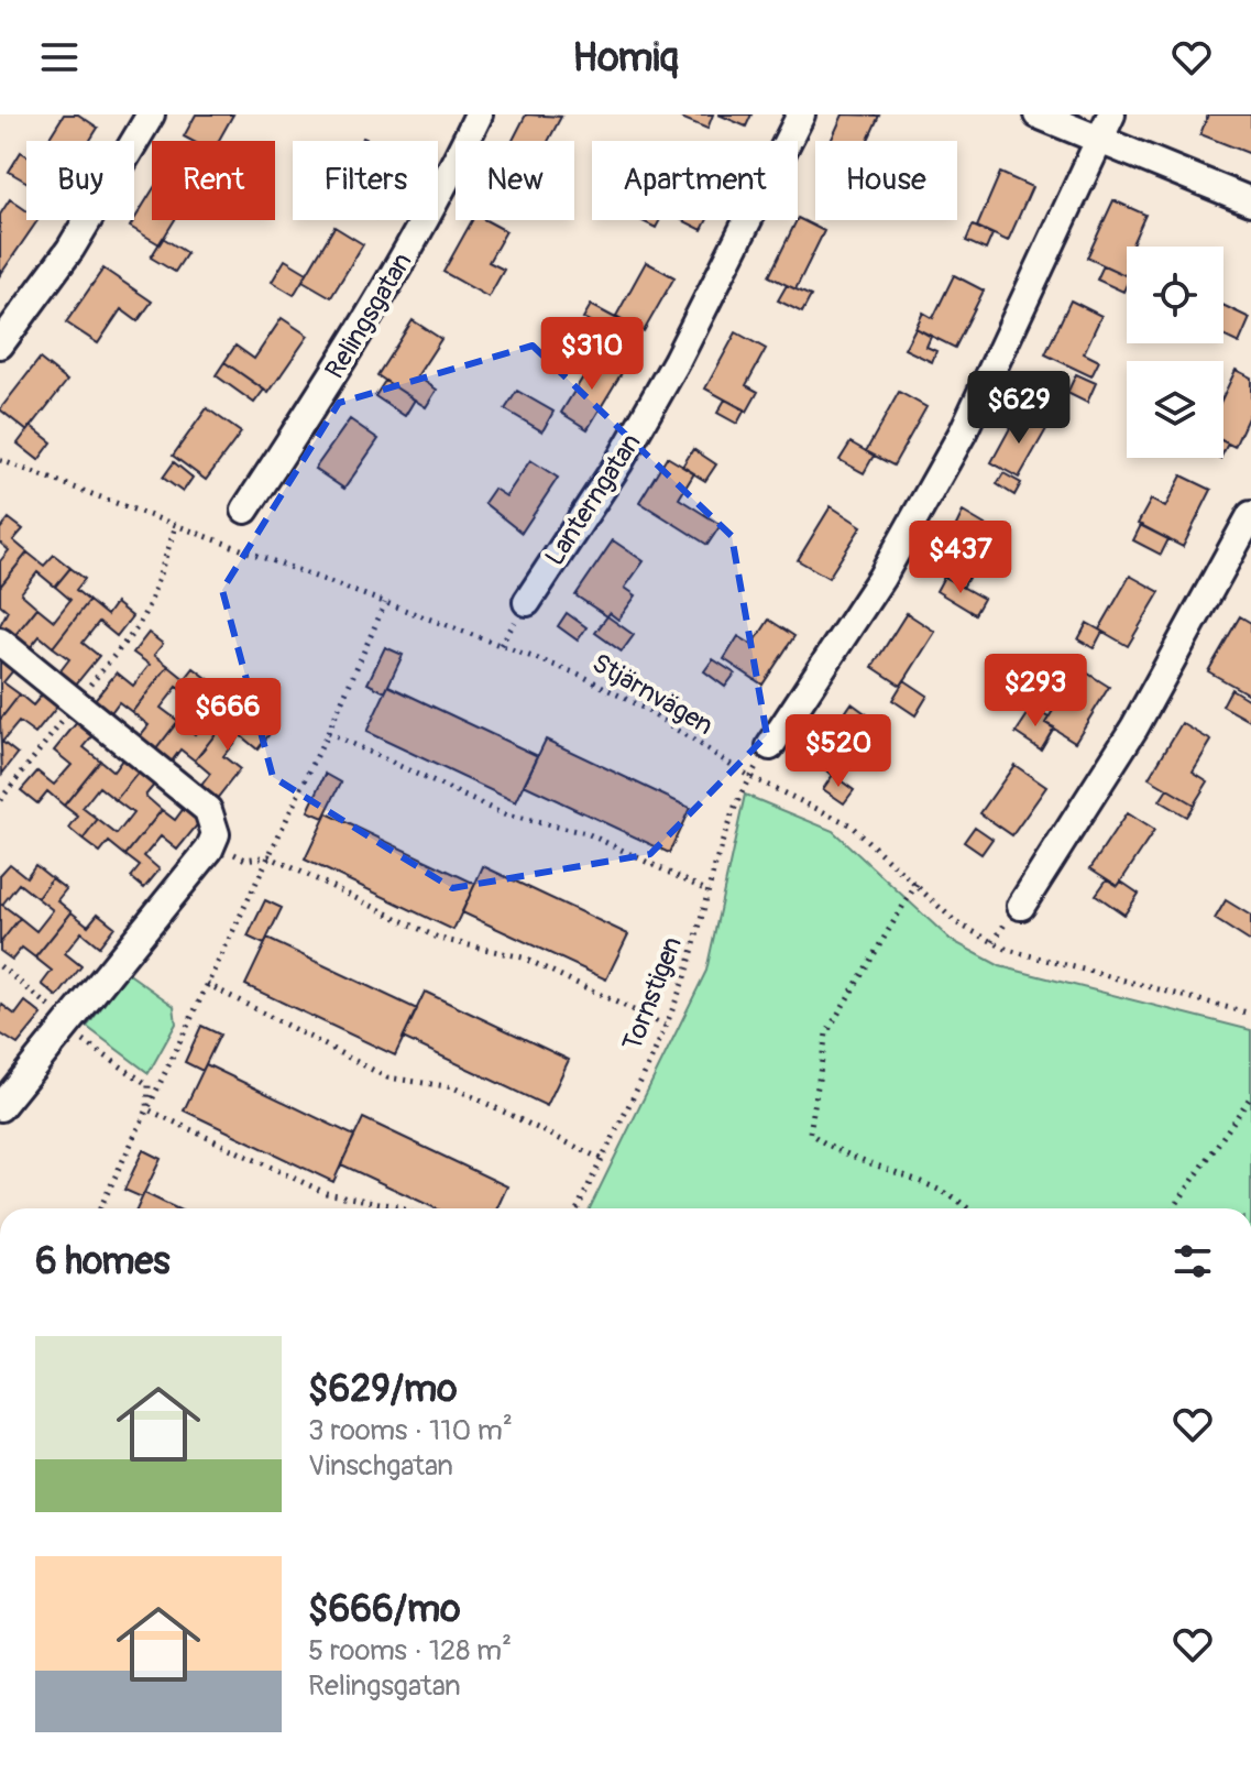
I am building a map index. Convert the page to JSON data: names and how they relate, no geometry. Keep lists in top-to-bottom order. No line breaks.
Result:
{"streets":{"street":["Relingsgatan","Lanterngatan"],"path":["Stjärnvägen","Tornstigen"]},"crossings":[["Stjärnvägen","Tornstigen"]],"page":{"header":"Homiq","chip":["Buy","Rent","Filters","New","Apartment","House"],"price":["$310","$629","$437","$293","$666","$520"],"heading":"6 homes","list":[{"name":"$629/mo","note":"3 rooms · 110 m² · Vinschgatan"},{"name":"$666/mo","note":"5 rooms · 128 m² · Relingsgatan"}]}}
